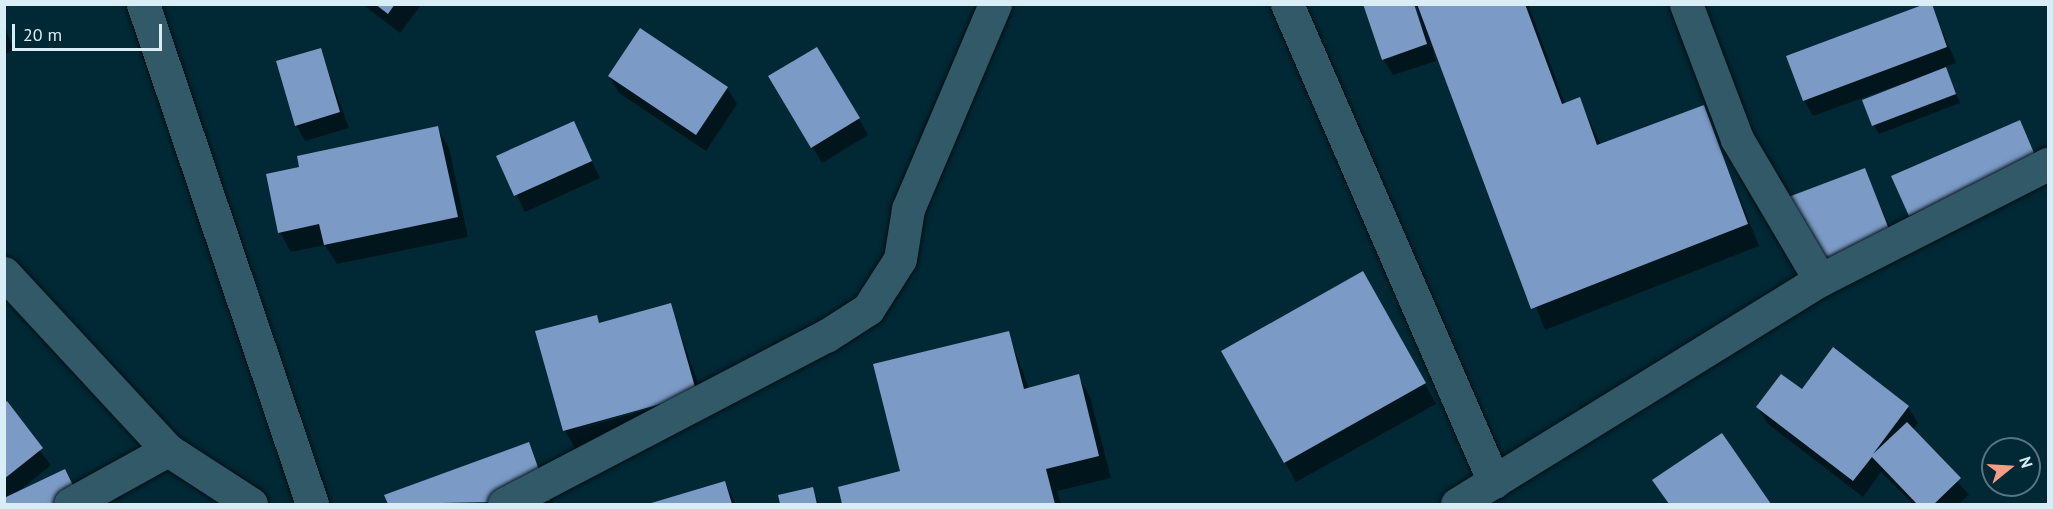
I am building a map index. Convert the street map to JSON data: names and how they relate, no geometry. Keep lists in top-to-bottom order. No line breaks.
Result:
{"scale_bar":"20 m","north":"right"}
